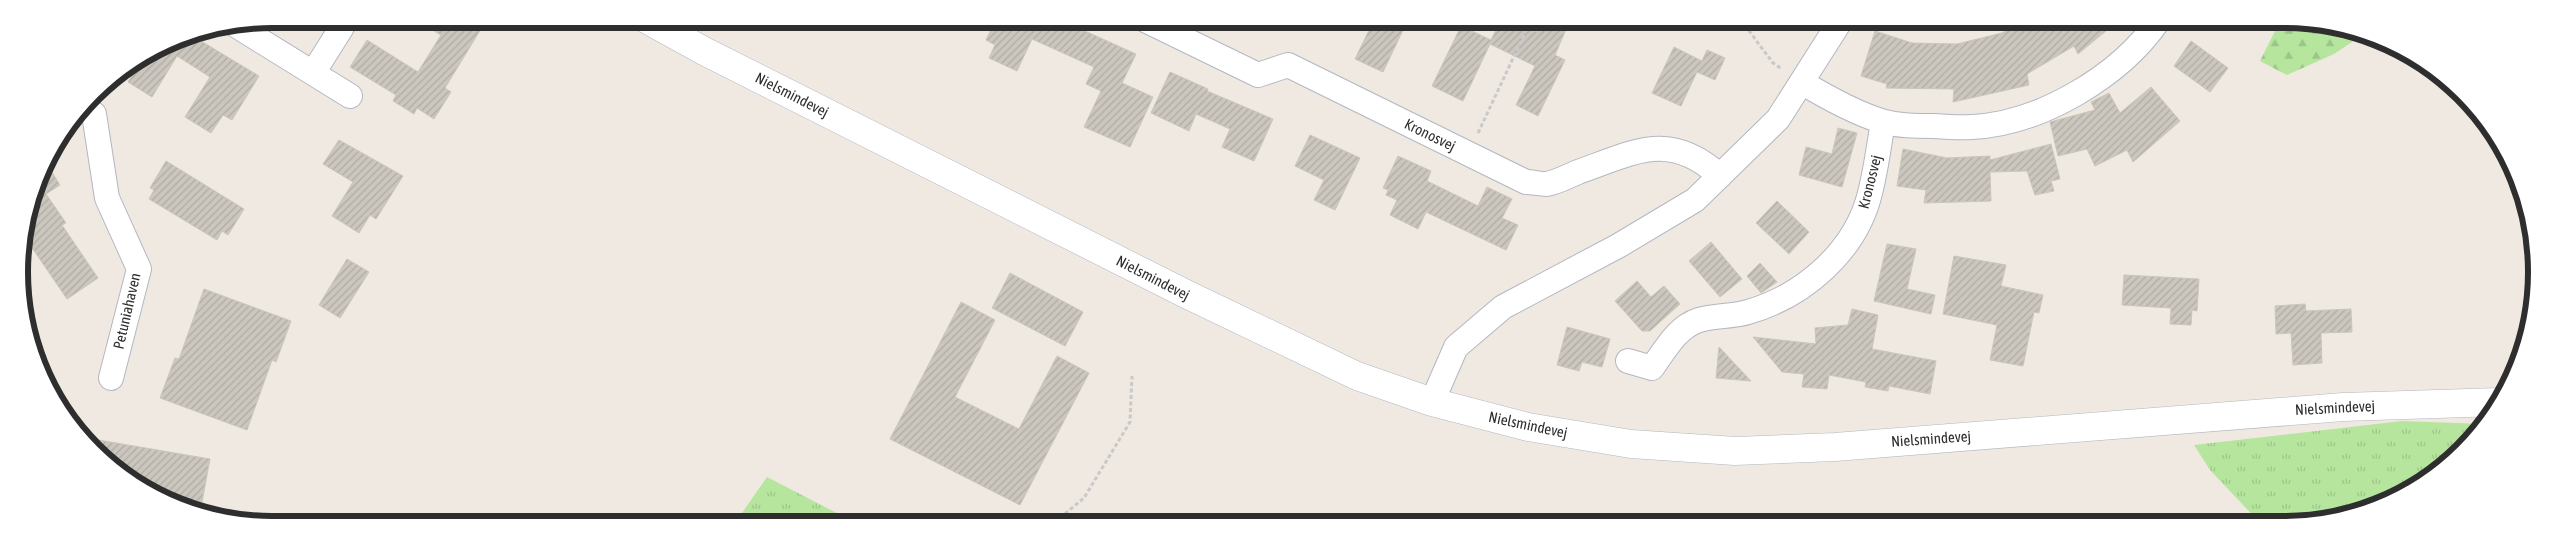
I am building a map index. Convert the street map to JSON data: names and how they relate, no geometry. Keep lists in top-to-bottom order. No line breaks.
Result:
{"streets":{"street":["Nielsmindevej","Kronosvej","Petuniahaven"]}}
